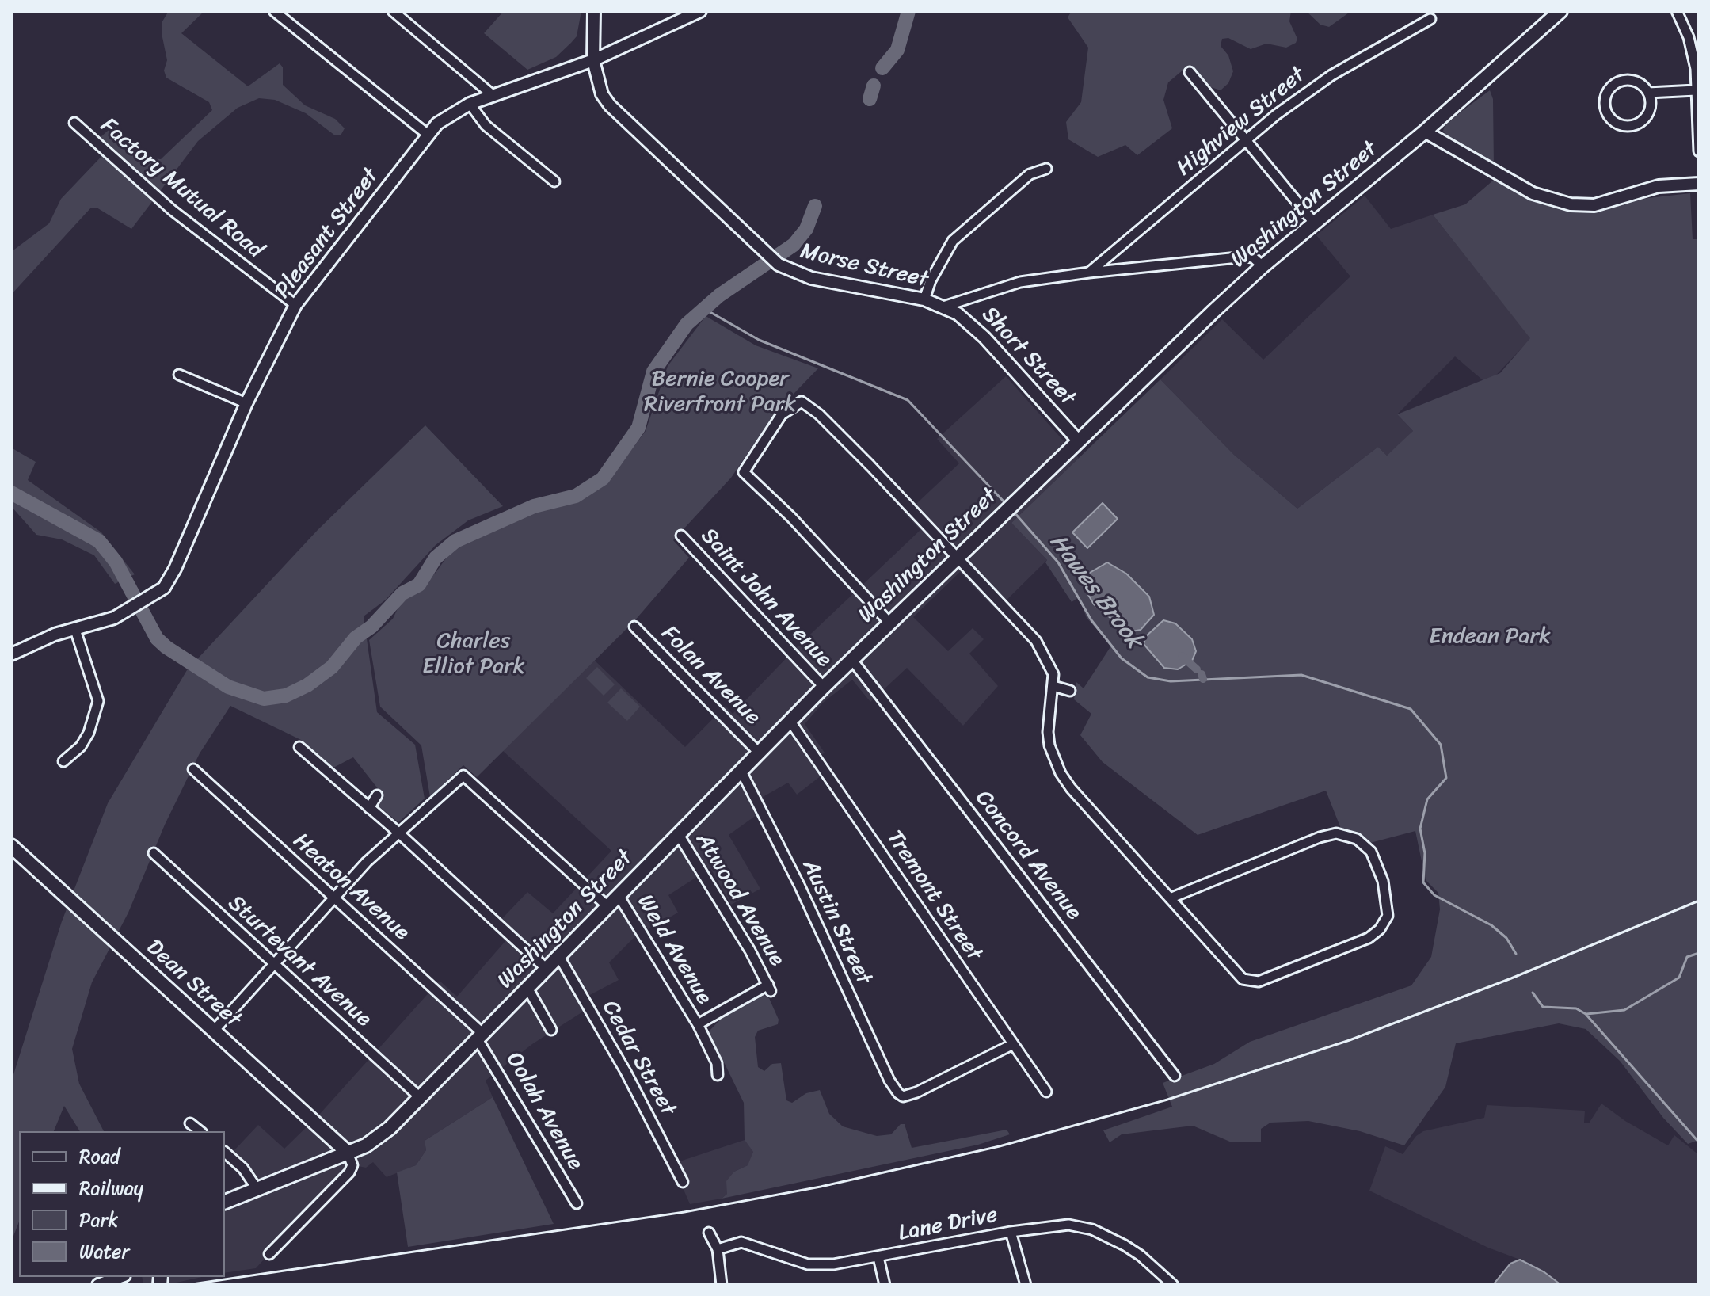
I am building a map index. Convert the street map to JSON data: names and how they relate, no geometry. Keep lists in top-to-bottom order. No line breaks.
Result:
{"streets":{"main road":["Washington Street","Dean Street"],"street":["Highview Street","Factory Mutual Road","Pleasant Street","Morse Street","Short Street","Saint John Avenue","Folan Avenue","Concord Avenue","Heaton Avenue","Tremont Street","Atwood Avenue","Austin Street","Weld Avenue","Sturtevant Avenue","Cedar Street","Oolah Avenue","Lane Drive"]},"crossings":[["Highview Street","Morse Street"],["Factory Mutual Road","Pleasant Street"],["Washington Street","Morse Street"],["Washington Street","Short Street"],["Washington Street","Saint John Avenue"],["Washington Street","Folan Avenue"],["Washington Street","Concord Avenue"],["Washington Street","Heaton Avenue"],["Washington Street","Tremont Street"],["Washington Street","Atwood Avenue"],["Washington Street","Austin Street"],["Washington Street","Weld Avenue"],["Washington Street","Sturtevant Avenue"],["Washington Street","Dean Street"],["Washington Street","Cedar Street"],["Washington Street","Oolah Avenue"],["Pleasant Street","Morse Street"],["Morse Street","Short Street"],["Heaton Avenue","Oolah Avenue"],["Tremont Street","Austin Street"],["Atwood Avenue","Weld Avenue"]],"water":["Hawes Brook"],"parks":["Bernie Cooper Riverfront Park","Endean Park","Charles Elliot Park"],"legend":["Road","Railway","Park","Water"]}
